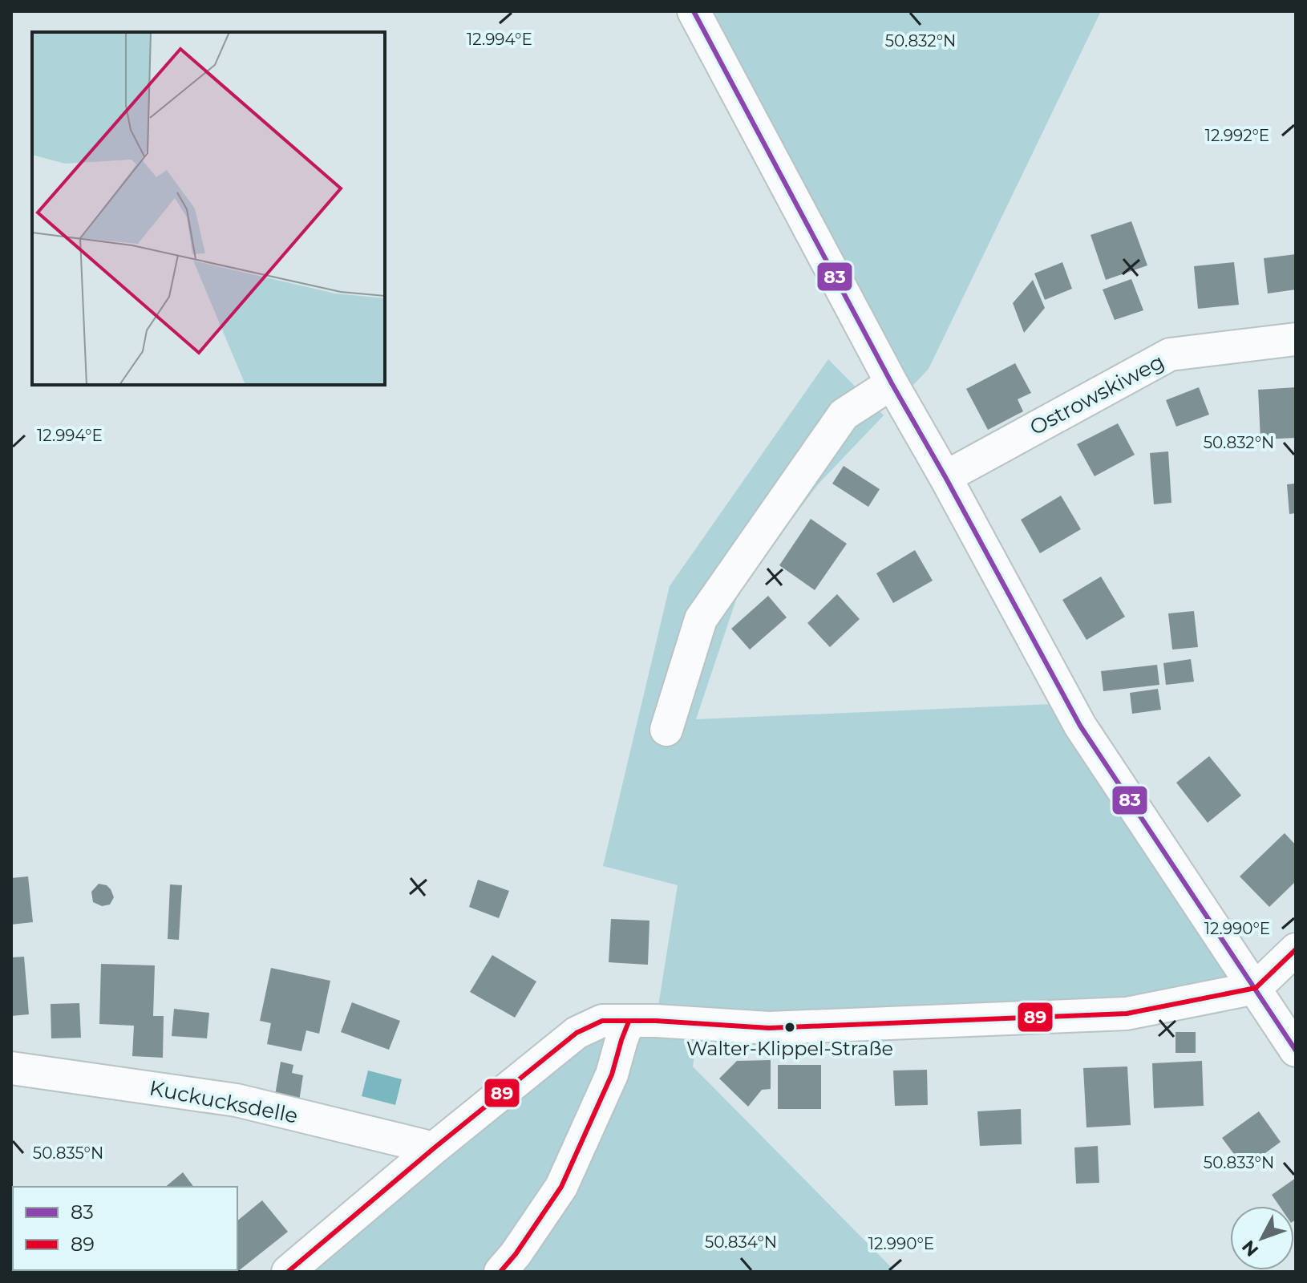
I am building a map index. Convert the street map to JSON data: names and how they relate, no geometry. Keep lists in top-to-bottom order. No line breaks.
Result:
{"streets":{"street":["Ostrowskiweg","Kuckucksdelle"]},"places":["Walter-Klippel-Straße"],"lines":["transit line 83","transit line 89"],"legend":["83","89"],"north":"bottom left","coordinates":["12.994°E","50.832°N","12.992°E","12.990°E","50.835°N","50.833°N","50.834°N"]}
